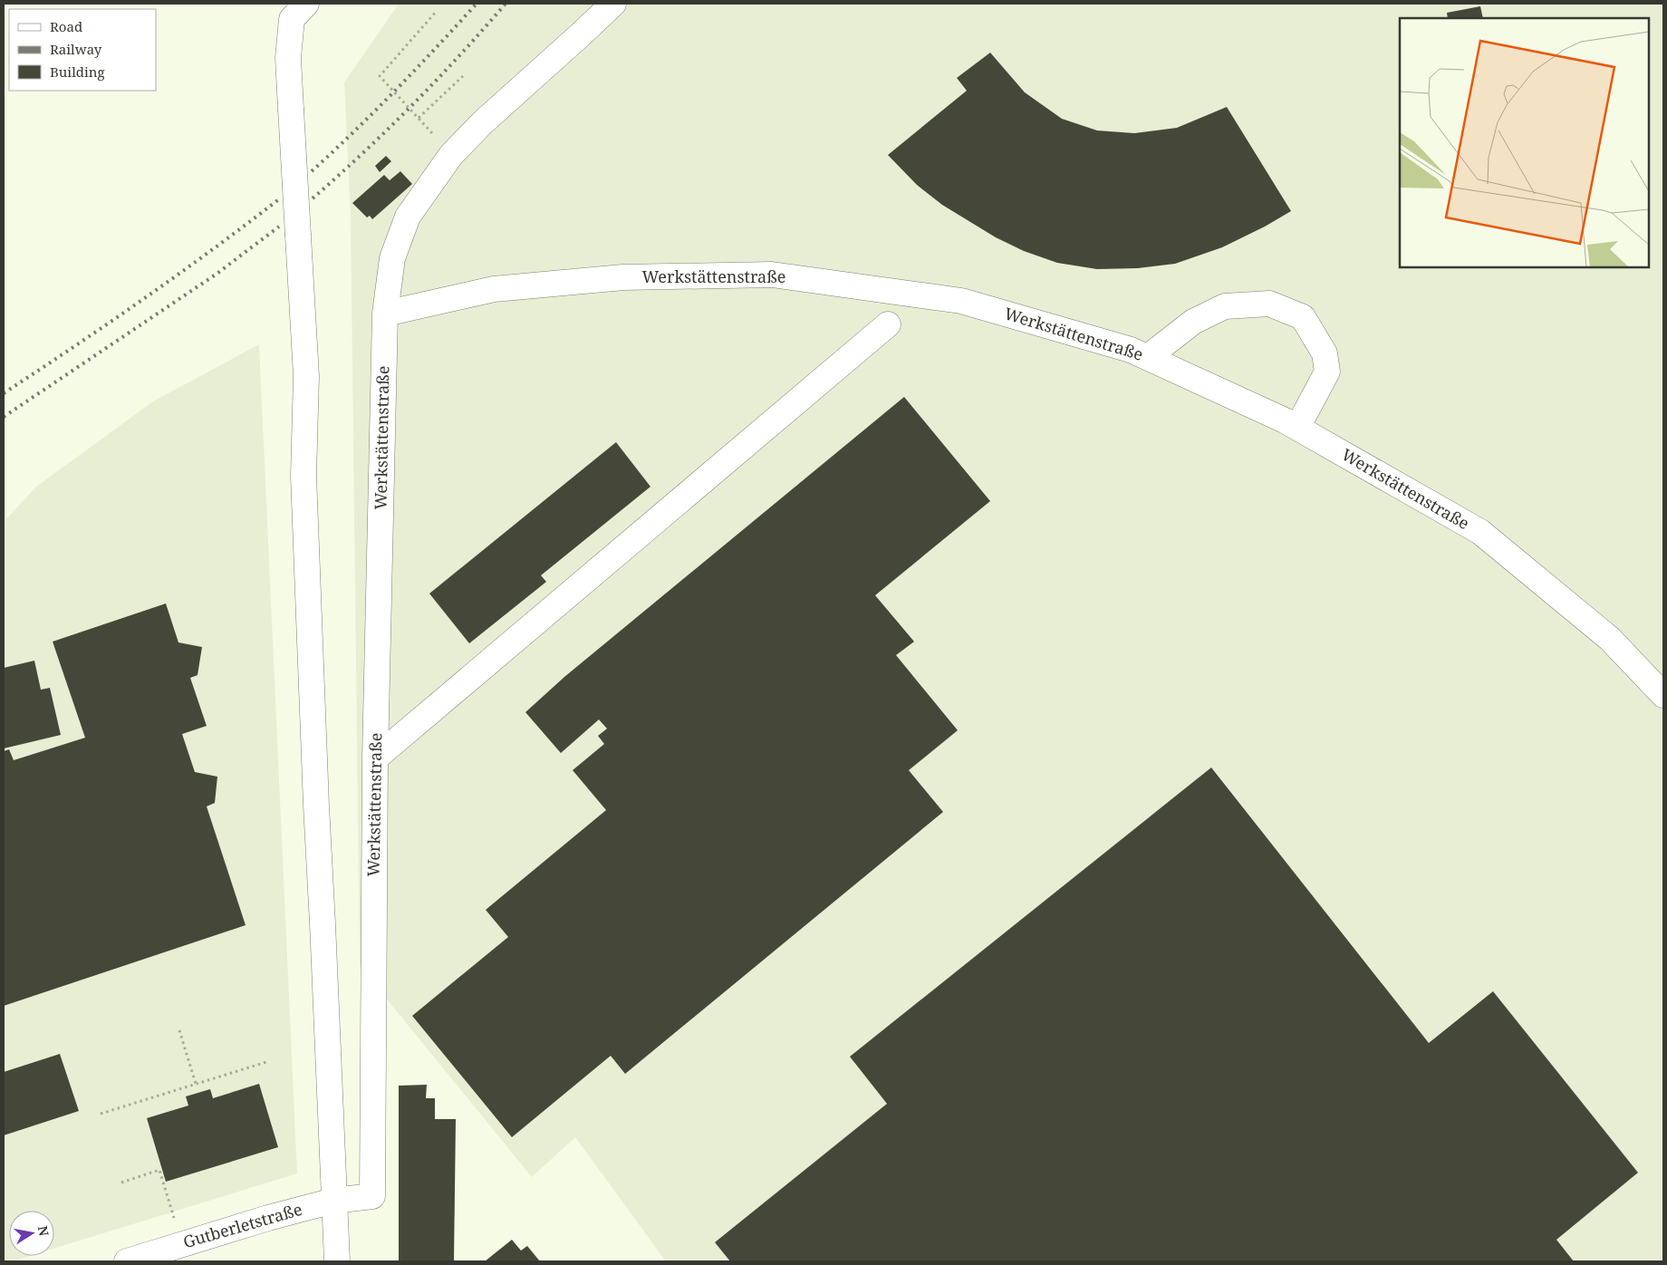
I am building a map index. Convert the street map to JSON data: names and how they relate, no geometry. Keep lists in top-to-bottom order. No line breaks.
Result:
{"streets":{"street":["Werkstättenstraße","Gutberletstraße"]},"crossings":[["Werkstättenstraße","Gutberletstraße"]],"legend":["Road","Railway","Building"],"north":"right"}
